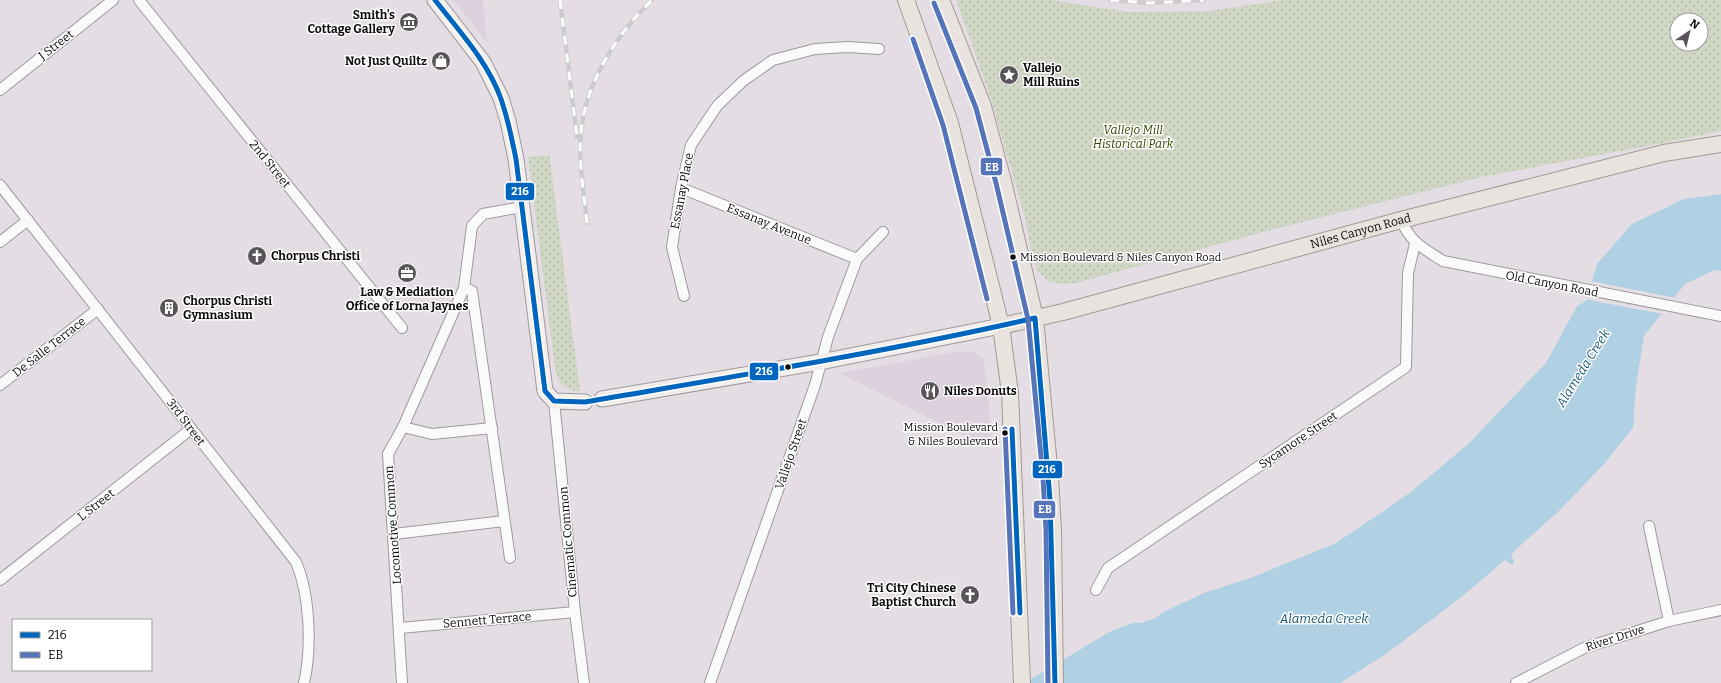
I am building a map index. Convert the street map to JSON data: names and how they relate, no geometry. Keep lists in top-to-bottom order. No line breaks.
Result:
{"streets":{"main road":["Niles Canyon Road"],"street":["J Street","2nd Street","Essanay Place","Essanay Avenue","Old Canyon Road","De Salle Terrace","3rd Street","Sycamore Street","Vallejo Street","L Street","Locomotive Common","Cinematic Common","Sennett Terrace","River Drive"]},"crossings":[["Essanay Place","Essanay Avenue"],["Essanay Avenue","Vallejo Street"],["Niles Canyon Road","Old Canyon Road"],["Old Canyon Road","Sycamore Street"],["De Salle Terrace","3rd Street"],["3rd Street","L Street"],["Locomotive Common","Sennett Terrace"],["Cinematic Common","Sennett Terrace"]],"water":["Alameda Creek"],"parks":["Vallejo Mill Historical Park"],"places":{"museum":["Smith's Cottage Gallery"],"shop":["Not Just Quiltz"],"place":["Vallejo Mill Ruins"],"church":["Chorpus Christi","Tri City Chinese Baptist Church"],"other":["Mission Boulevard & Niles Canyon Road","Mission Boulevard & Niles Boulevard"],"office":["Law & Mediation Office of Lorna Jaynes"],"building":["Chorpus Christi Gymnasium"],"restaurant":["Niles Donuts"]},"lines":["transit line 216","transit line EB"],"legend":["216","EB"],"north":"top right"}
